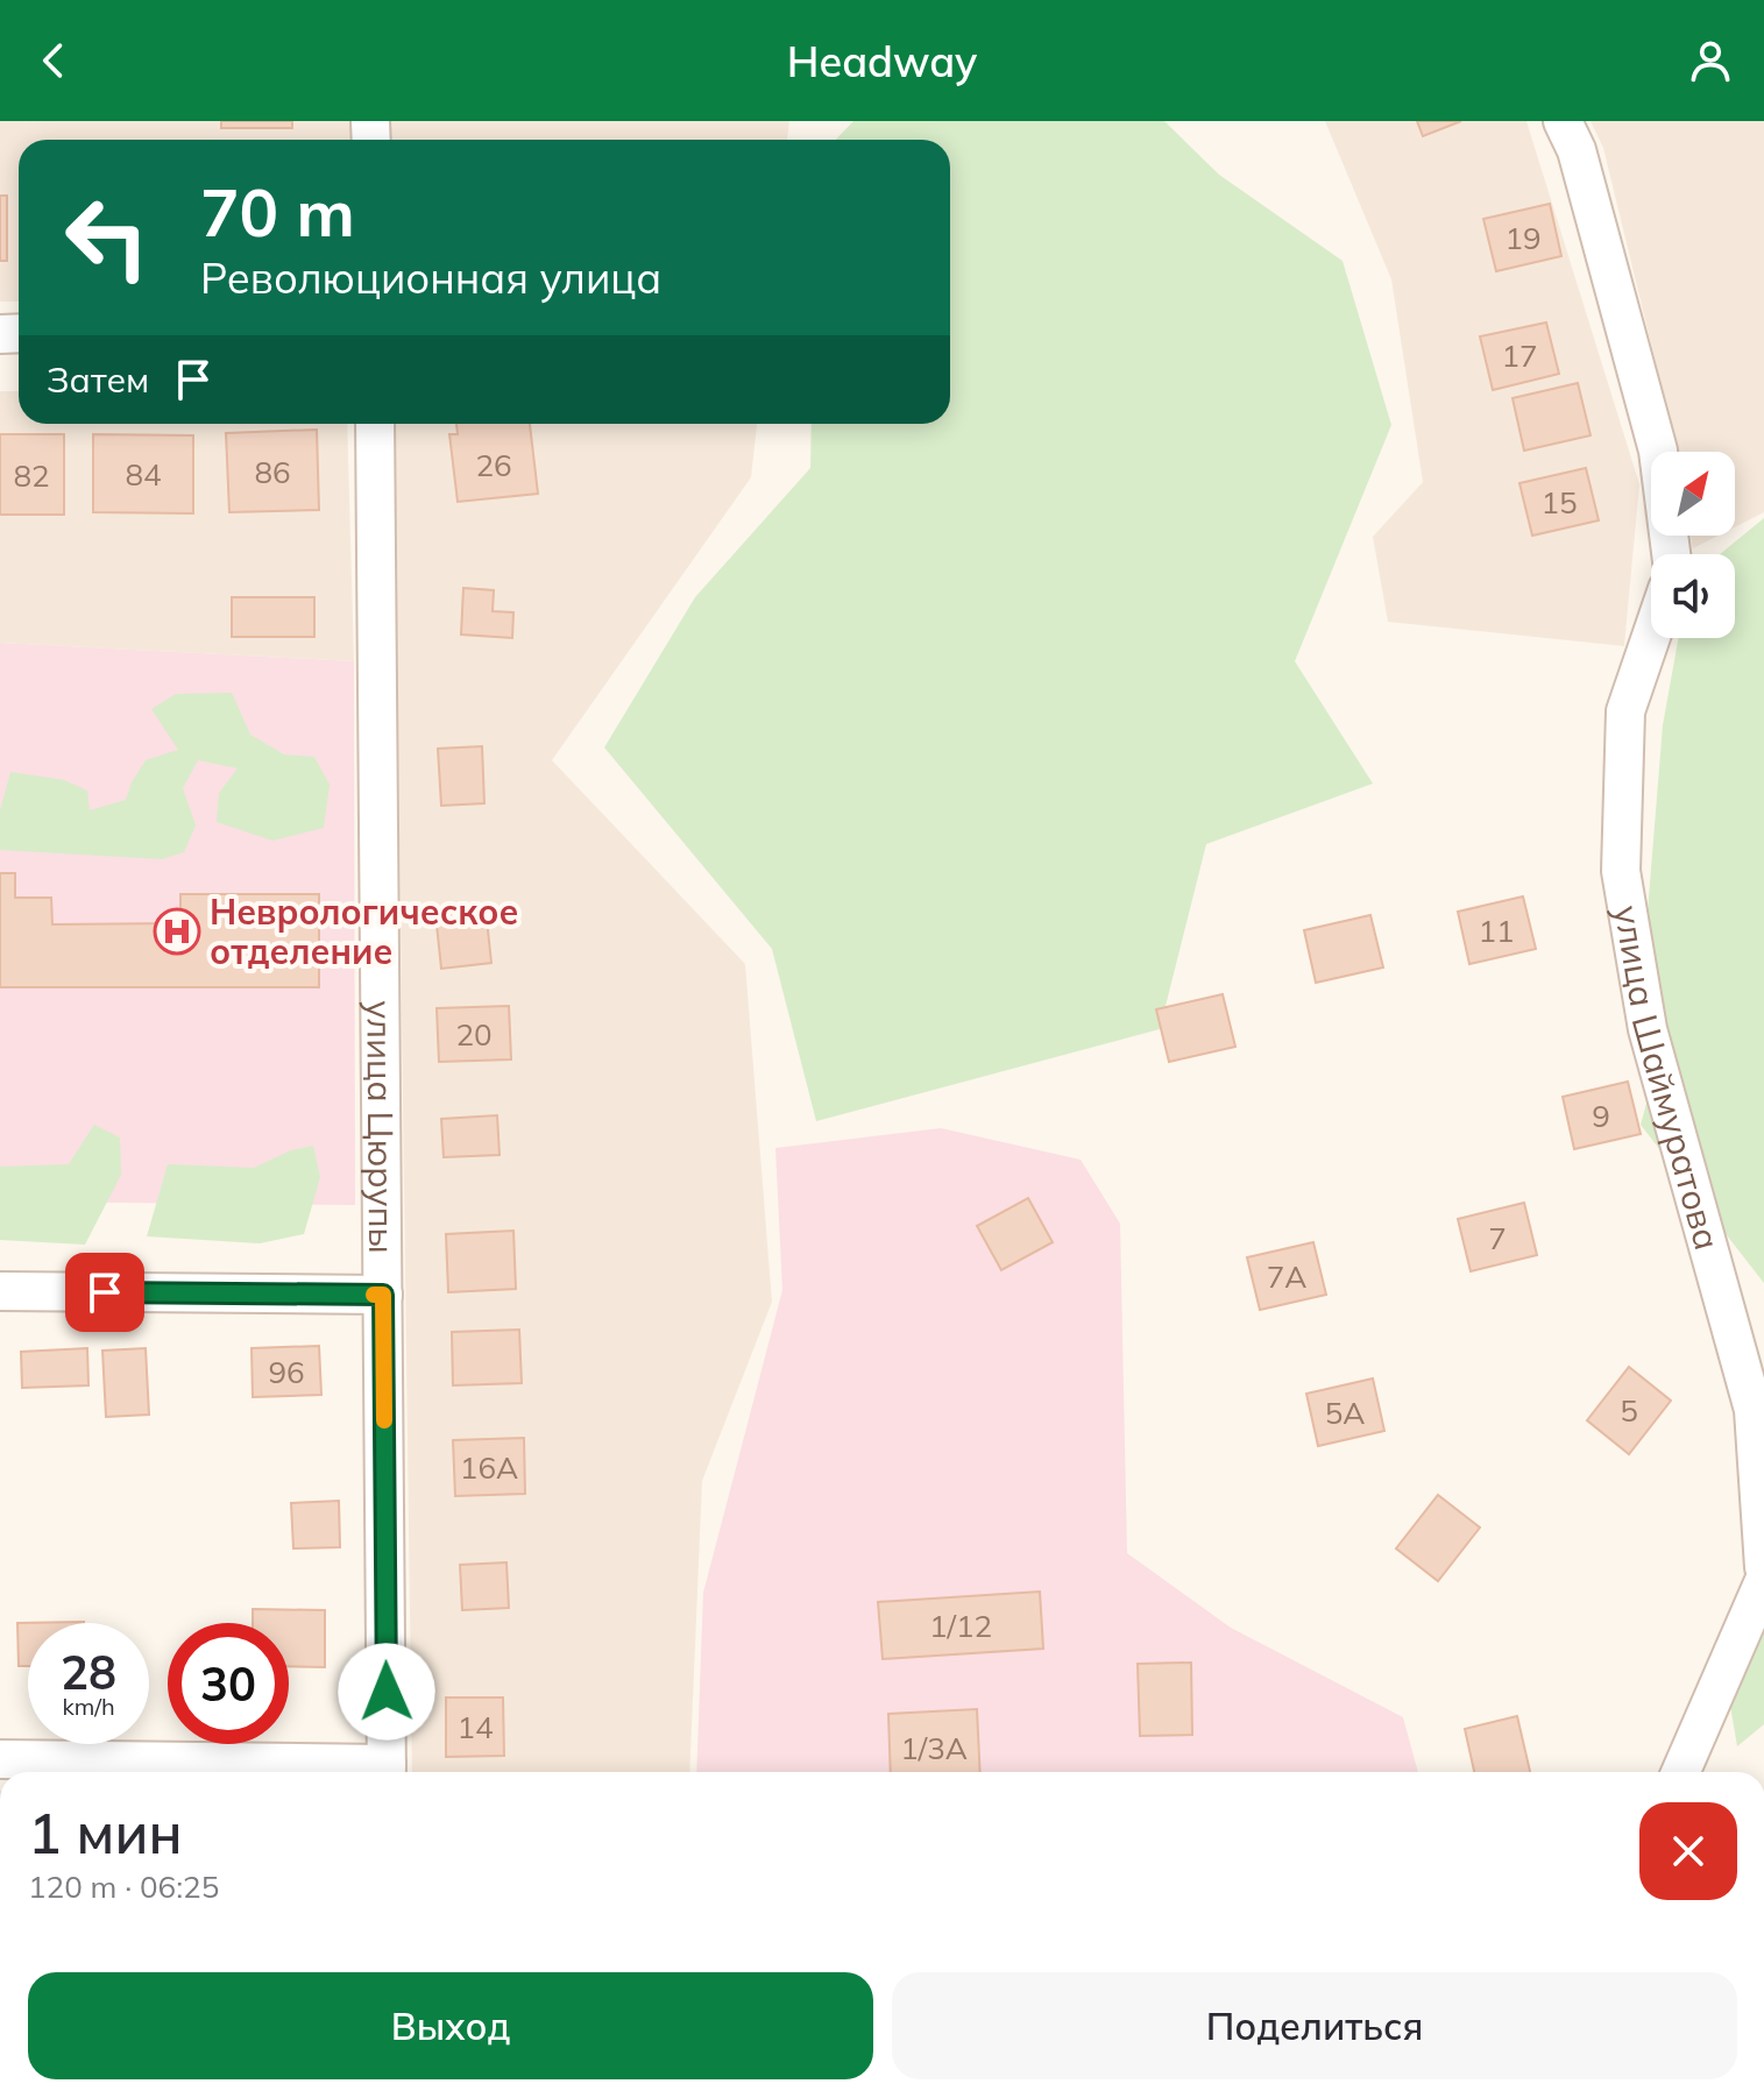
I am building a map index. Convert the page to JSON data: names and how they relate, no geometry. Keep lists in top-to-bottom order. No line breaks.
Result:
{"streets":{"street":["улица Шаймуратова","улица Цюрупы"]},"places":{"hospital":["Неврологическое отделение"]},"house_numbers":["19","17","26","86","84","82","15","11","20","9","7","7А","96","5","5А","16А","1/12","14","1/3А"],"north":"top right","page":{"header":"Headway","turn":["70 m","Революционная улица"],"then":"Затем","speed":"28 km/h","limit":"30","heading":["1 мин","120 m · 06:25"],"buttons":["Выход","Поделиться"]}}
